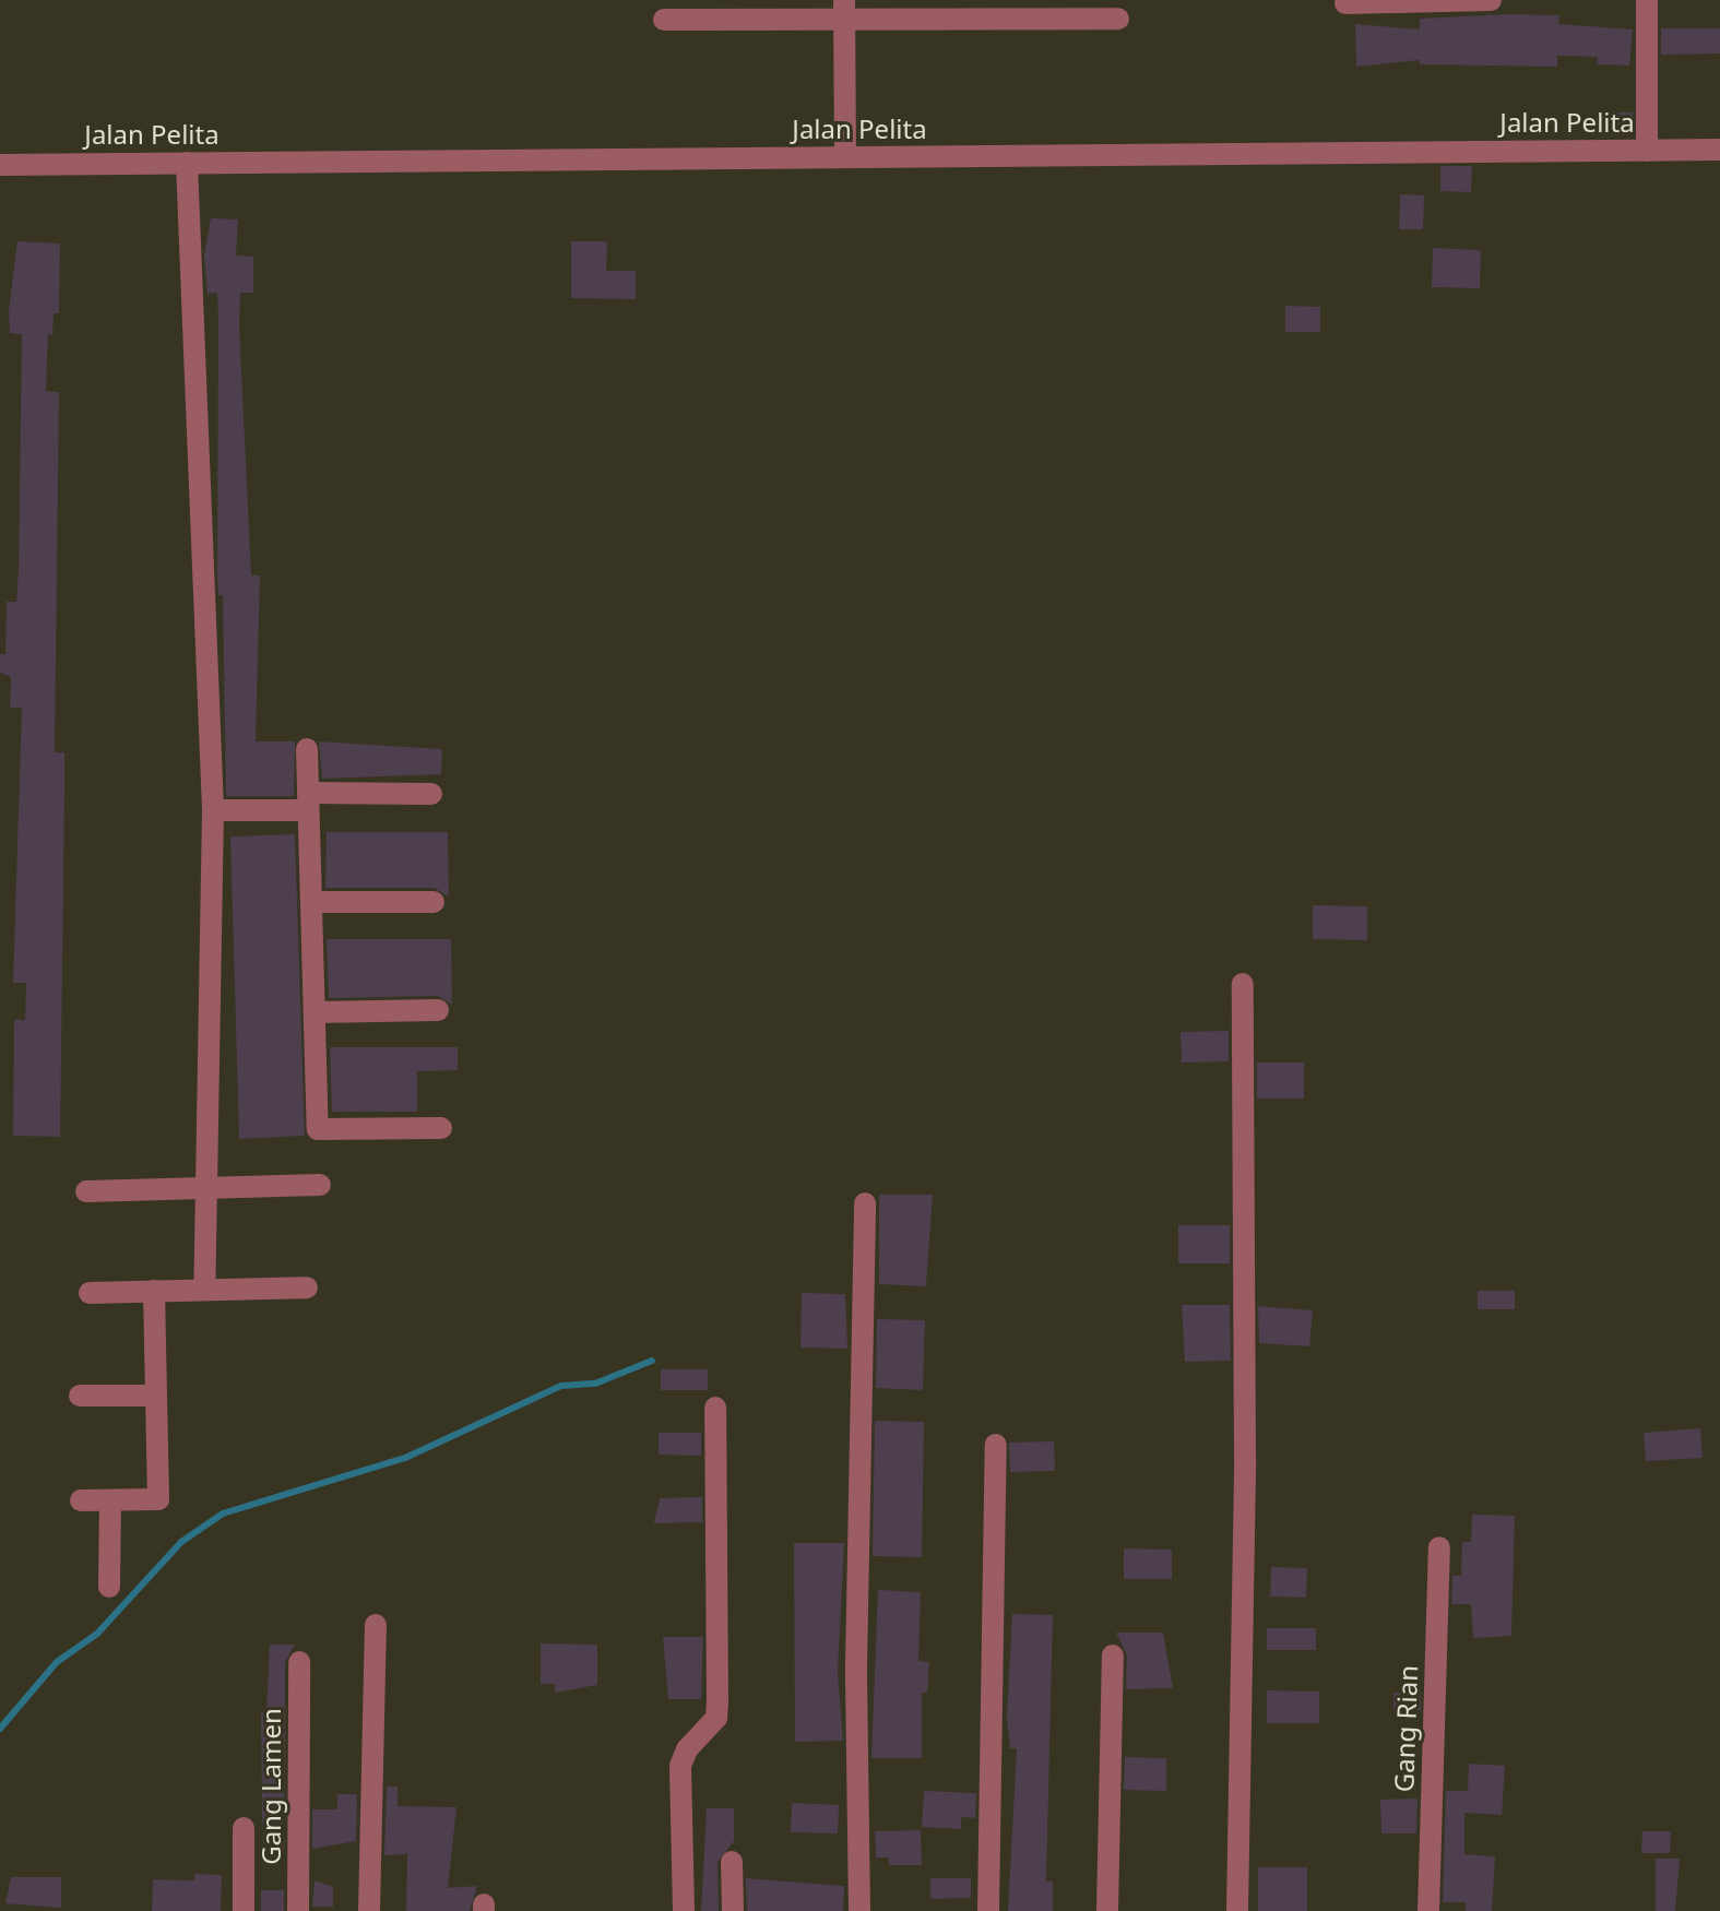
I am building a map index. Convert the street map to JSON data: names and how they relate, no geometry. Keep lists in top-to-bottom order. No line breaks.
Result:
{"streets":{"street":["Jalan Pelita","Gang Rian","Gang Lamen"]}}
